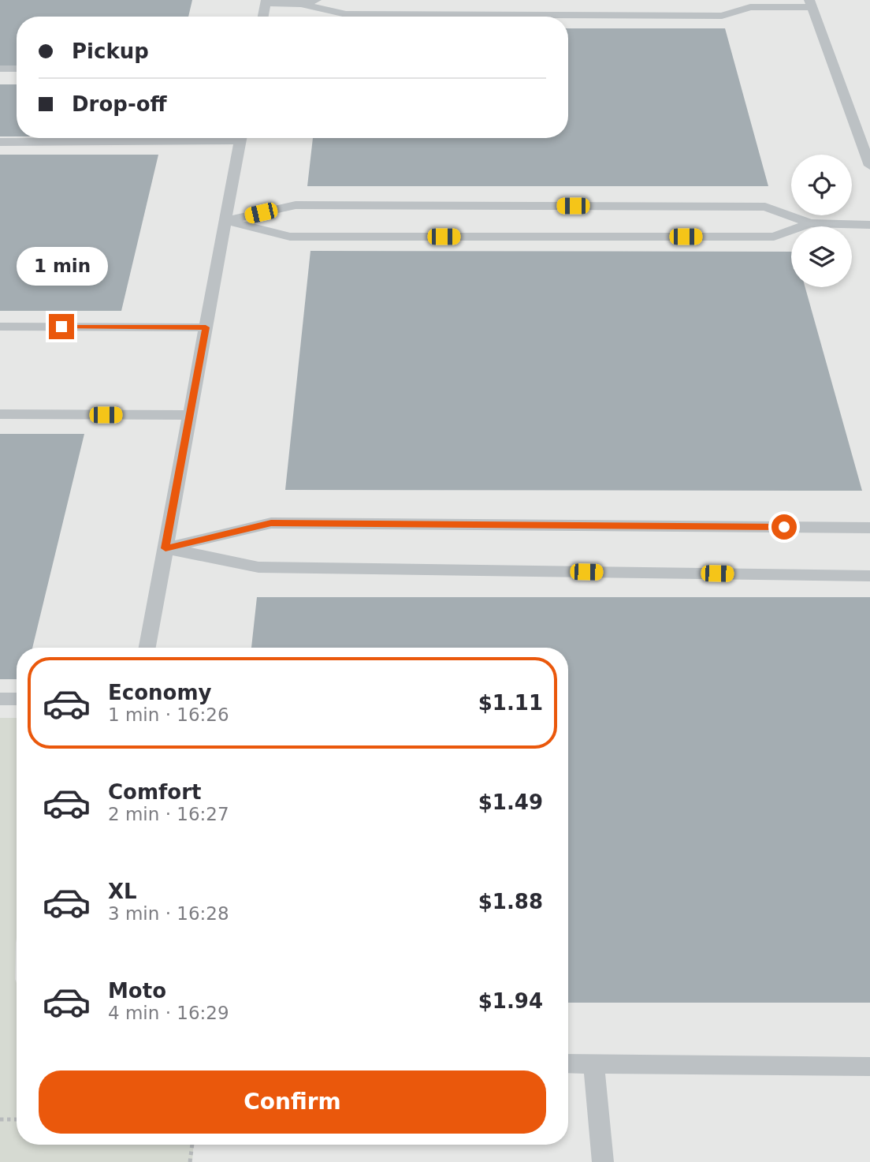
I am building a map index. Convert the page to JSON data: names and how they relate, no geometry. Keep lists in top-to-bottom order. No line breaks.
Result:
{"page":{"banner":["Pickup","Drop-off"],"bubble":"1 min","list":[{"name":"Economy","note":"1 min · 16:26","value":"$1.11"},{"name":"Comfort","note":"2 min · 16:27","value":"$1.49"},{"name":"XL","note":"3 min · 16:28","value":"$1.88"},{"name":"Moto","note":"4 min · 16:29","value":"$1.94"}],"buttons":"Confirm"}}
